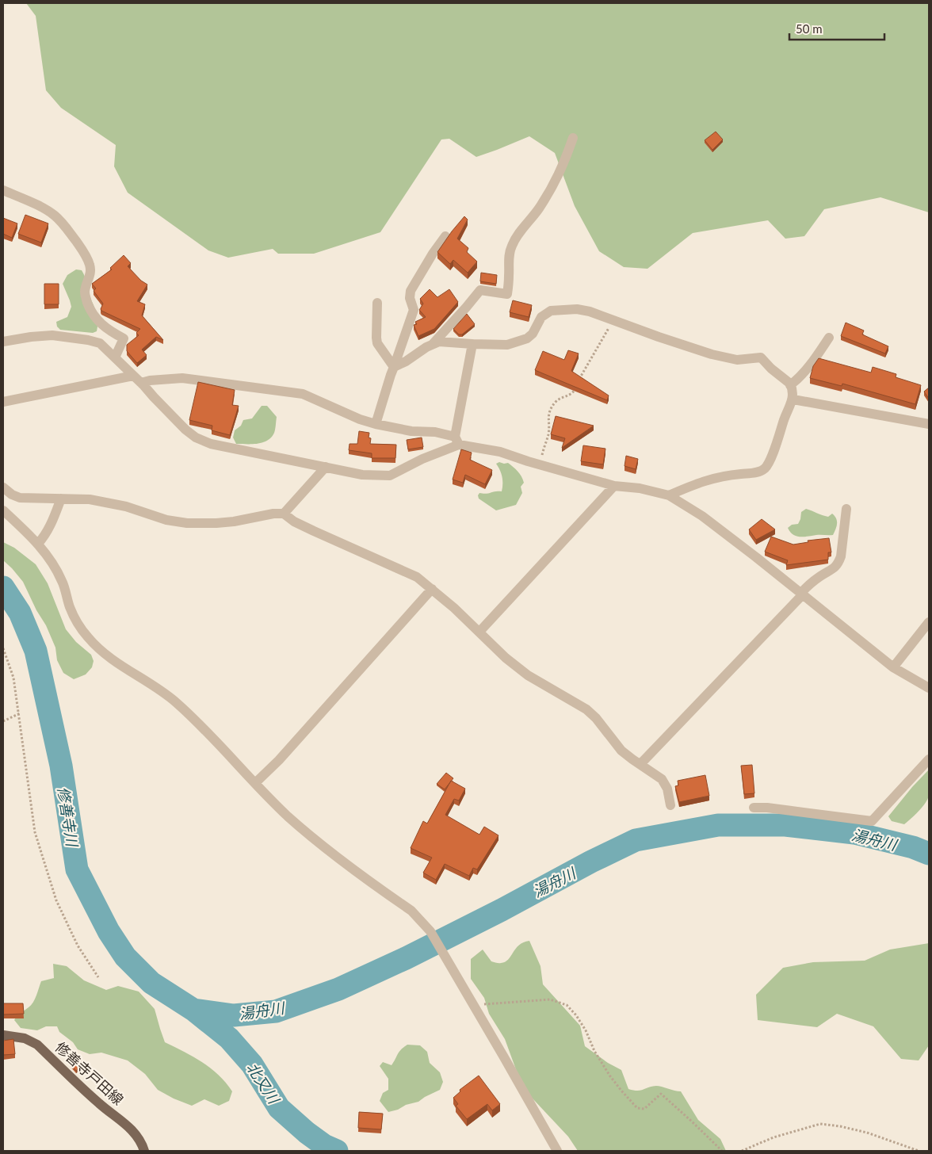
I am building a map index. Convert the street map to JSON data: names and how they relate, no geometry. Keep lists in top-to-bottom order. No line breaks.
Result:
{"streets":{"main road":["修善寺戸田線"]},"water":["修善寺川","湯舟川","北又川"],"scale_bar":"50 m"}
